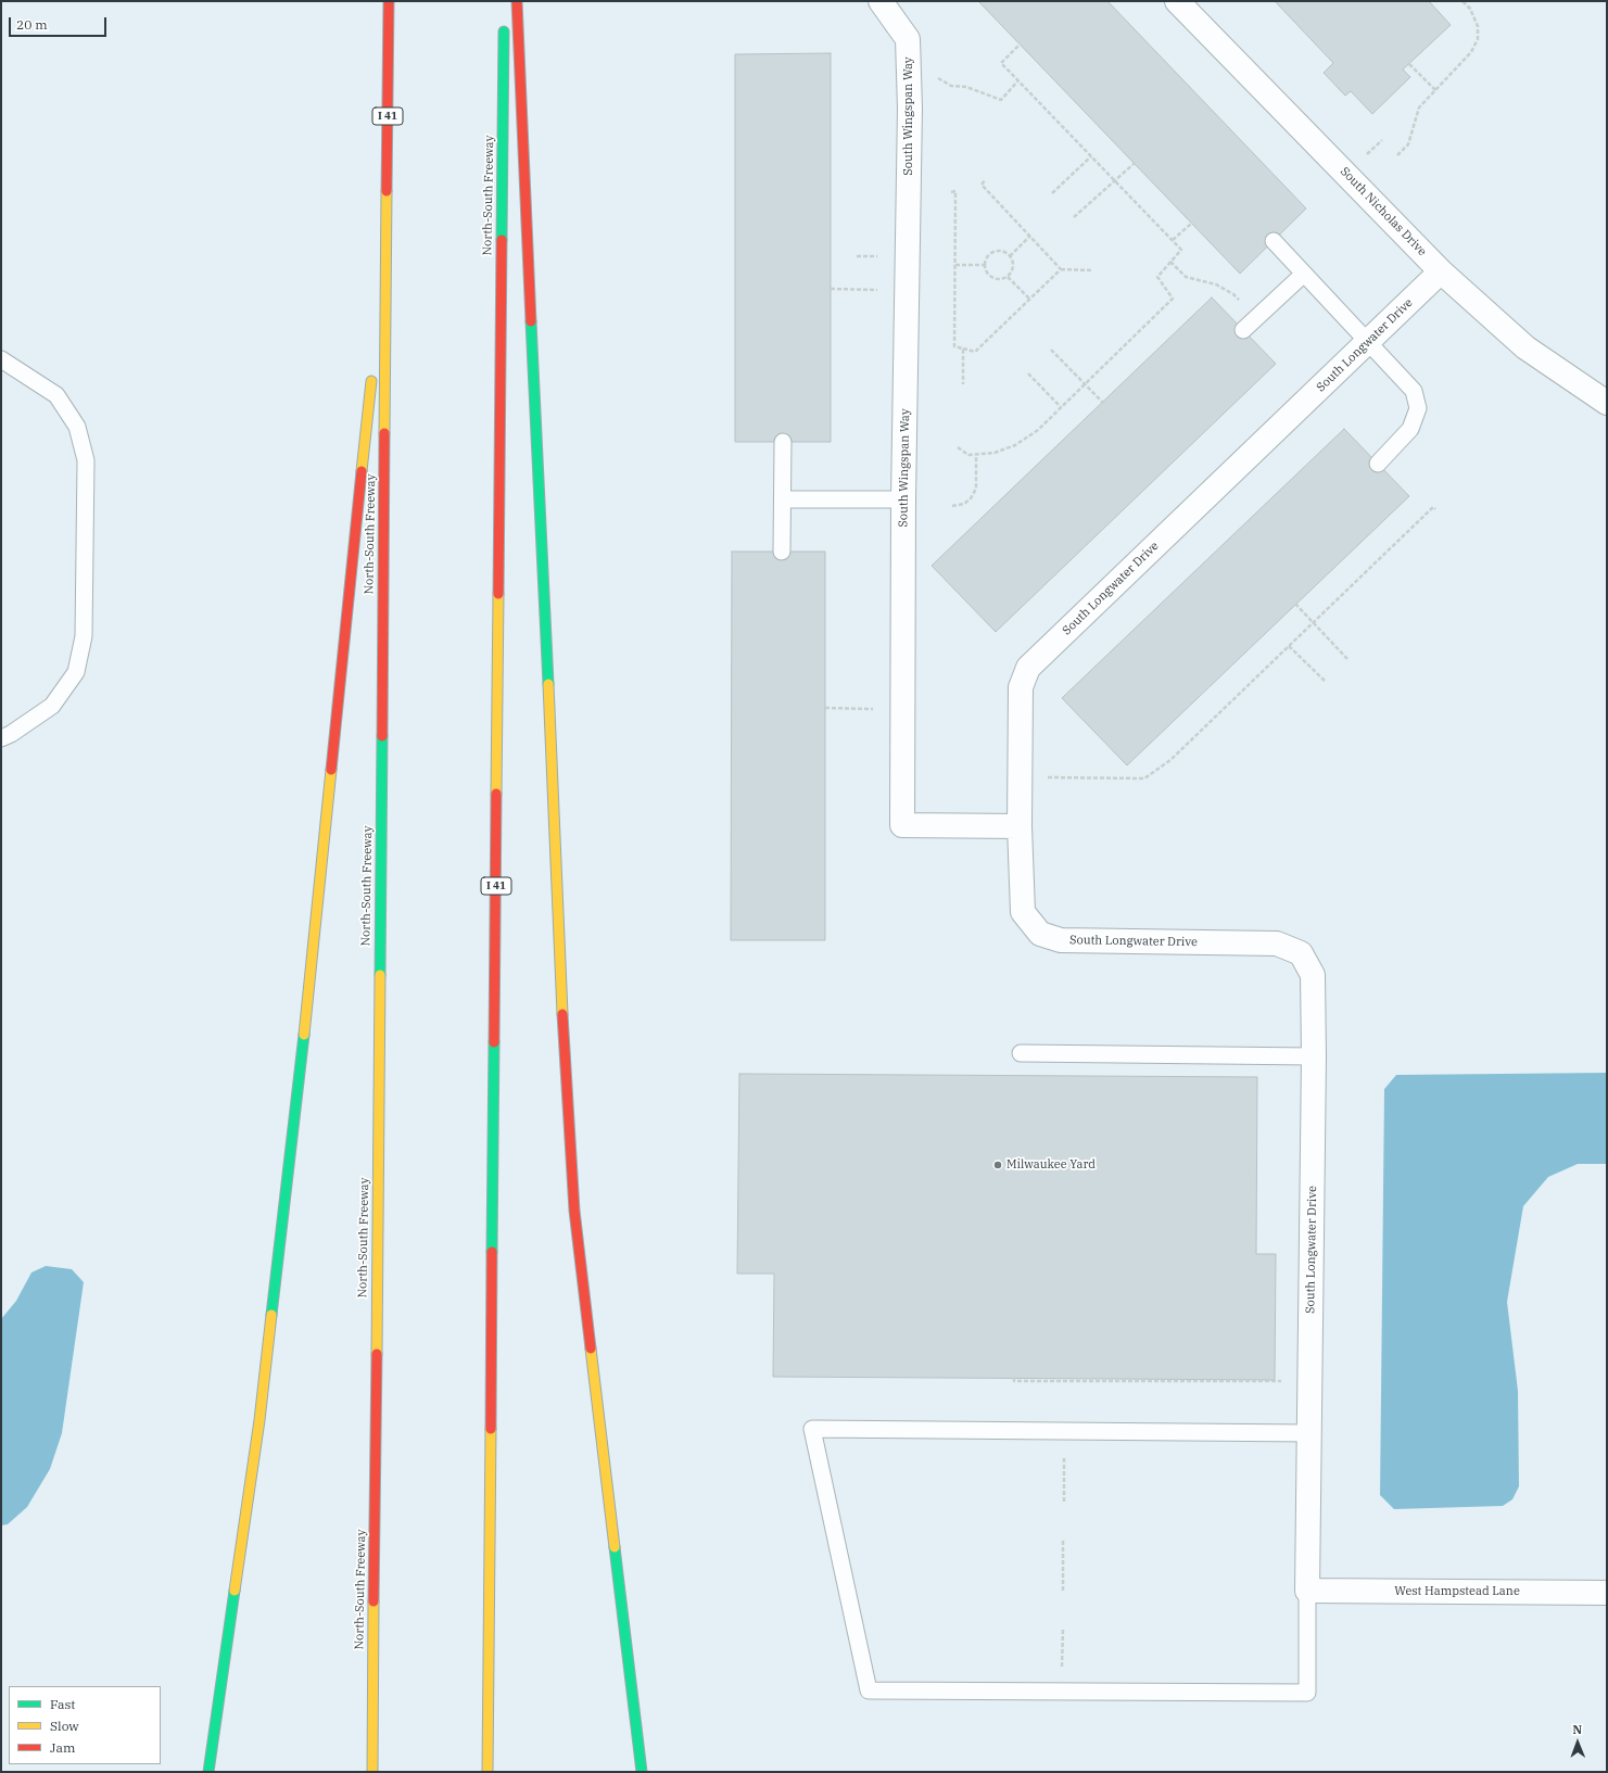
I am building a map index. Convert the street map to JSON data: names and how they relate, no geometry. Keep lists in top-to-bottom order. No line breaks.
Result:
{"streets":{"highway":["I 41","North-South Freeway"],"street":["South Wingspan Way","South Nicholas Drive","South Longwater Drive","West Hampstead Lane"]},"crossings":[["South Wingspan Way","South Longwater Drive"],["South Nicholas Drive","South Longwater Drive"],["South Longwater Drive","West Hampstead Lane"]],"places":["Milwaukee Yard"],"legend":["Fast","Slow","Jam"],"scale_bar":"20 m","north":"top"}
